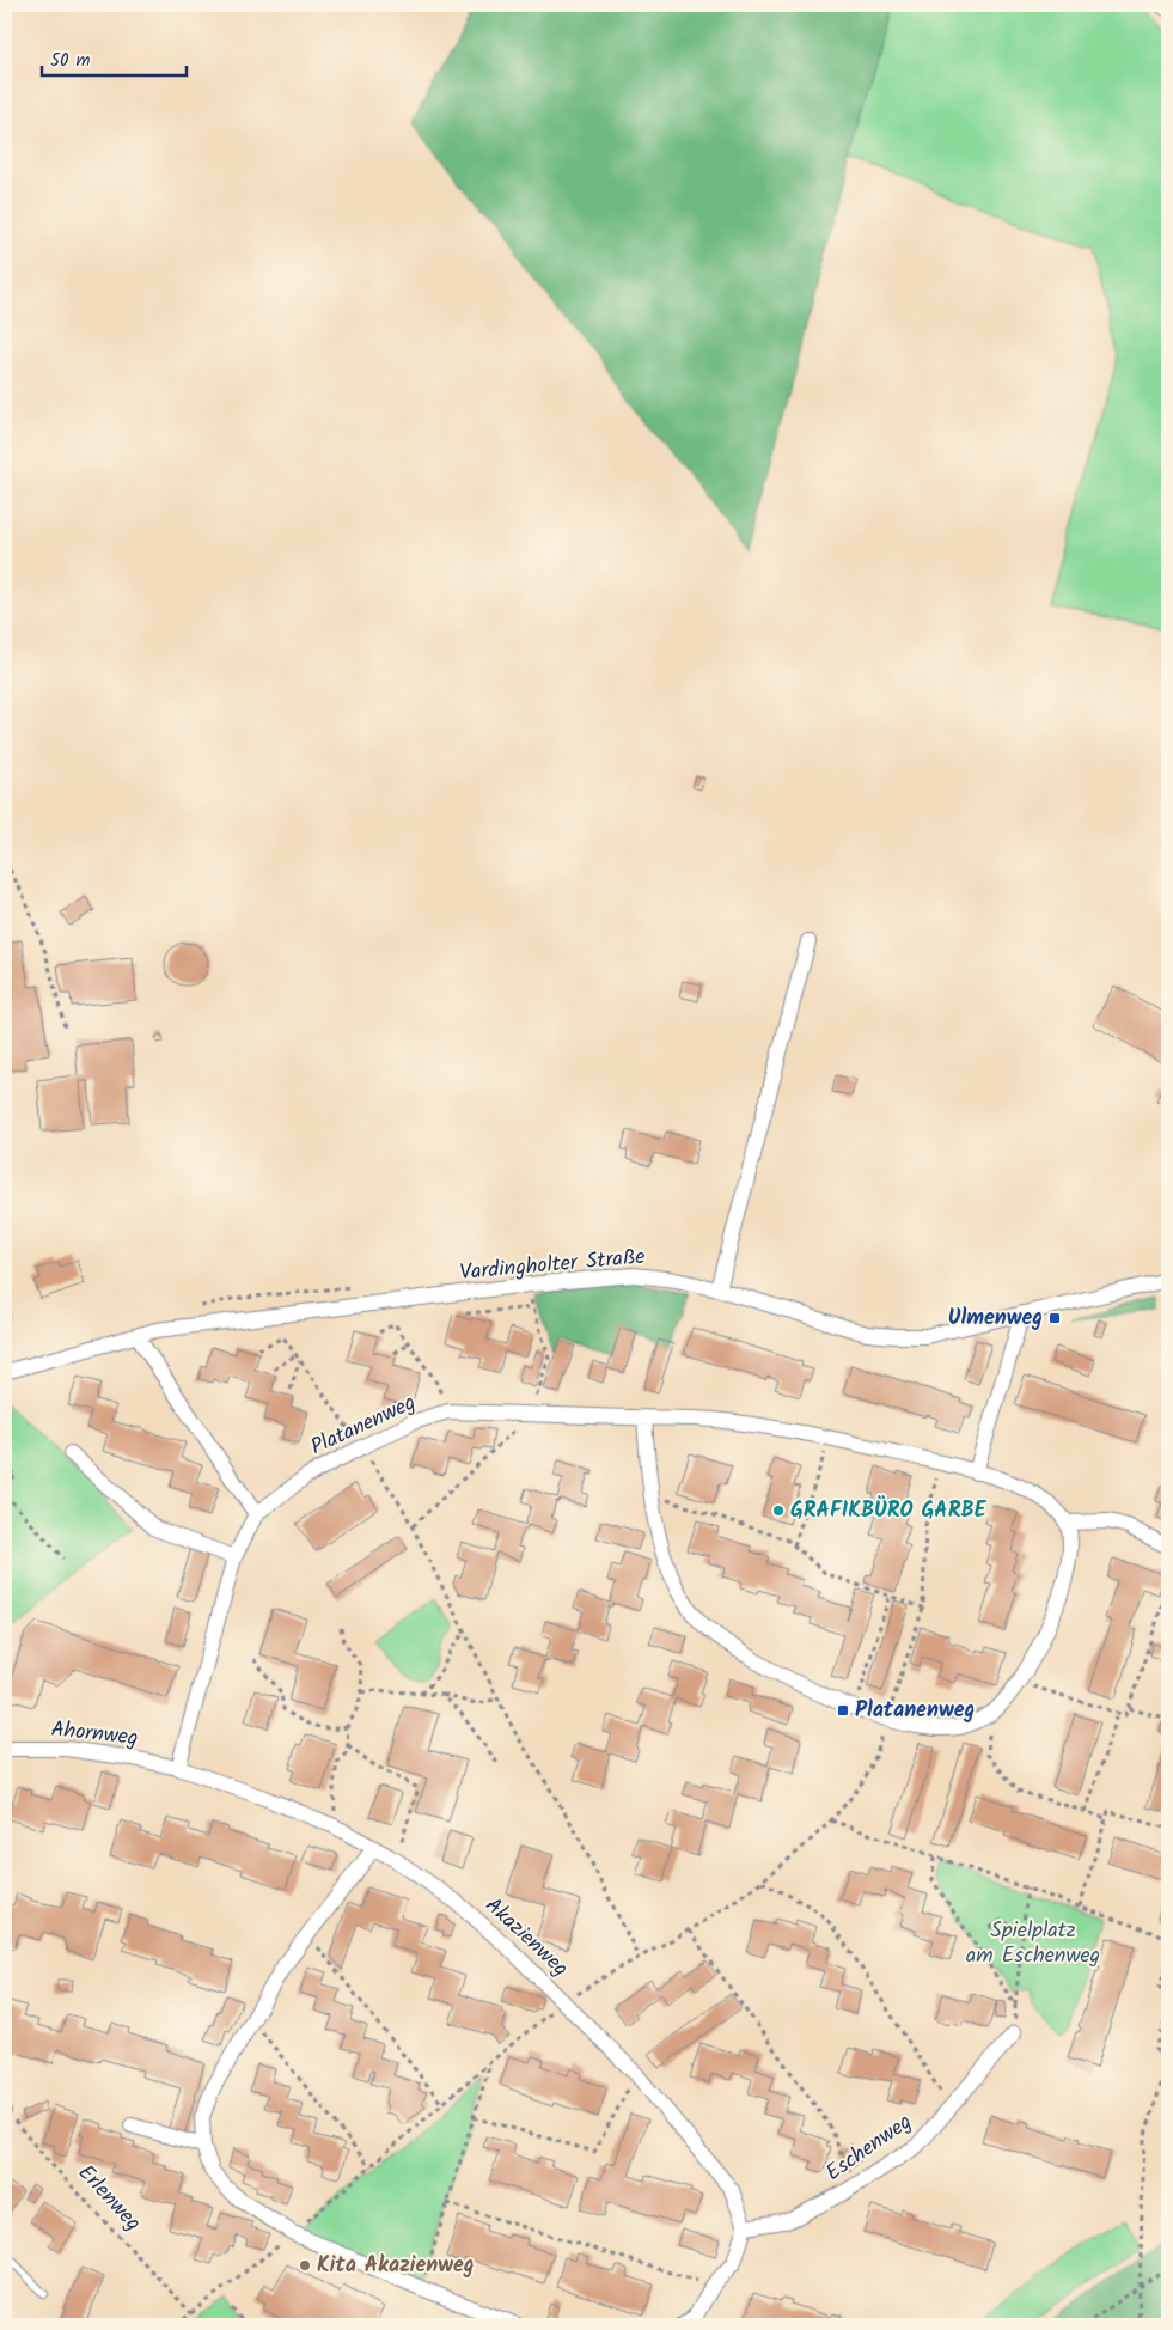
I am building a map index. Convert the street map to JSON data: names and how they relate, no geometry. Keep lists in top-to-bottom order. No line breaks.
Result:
{"streets":{"street":["Vardingholter Straße","Platanenweg","Ahornweg","Akazienweg","Eschenweg"],"path":["Erlenweg"]},"crossings":[["Platanenweg","Ahornweg"],["Platanenweg","Akazienweg"],["Ahornweg","Akazienweg"],["Akazienweg","Eschenweg"]],"parks":["Spielplatz am Eschenweg"],"places":{"transit":["Ulmenweg","Platanenweg"],"other":["GRAFIKBÜRO GARBE","Kita Akazienweg"]},"scale_bar":"50 m"}
